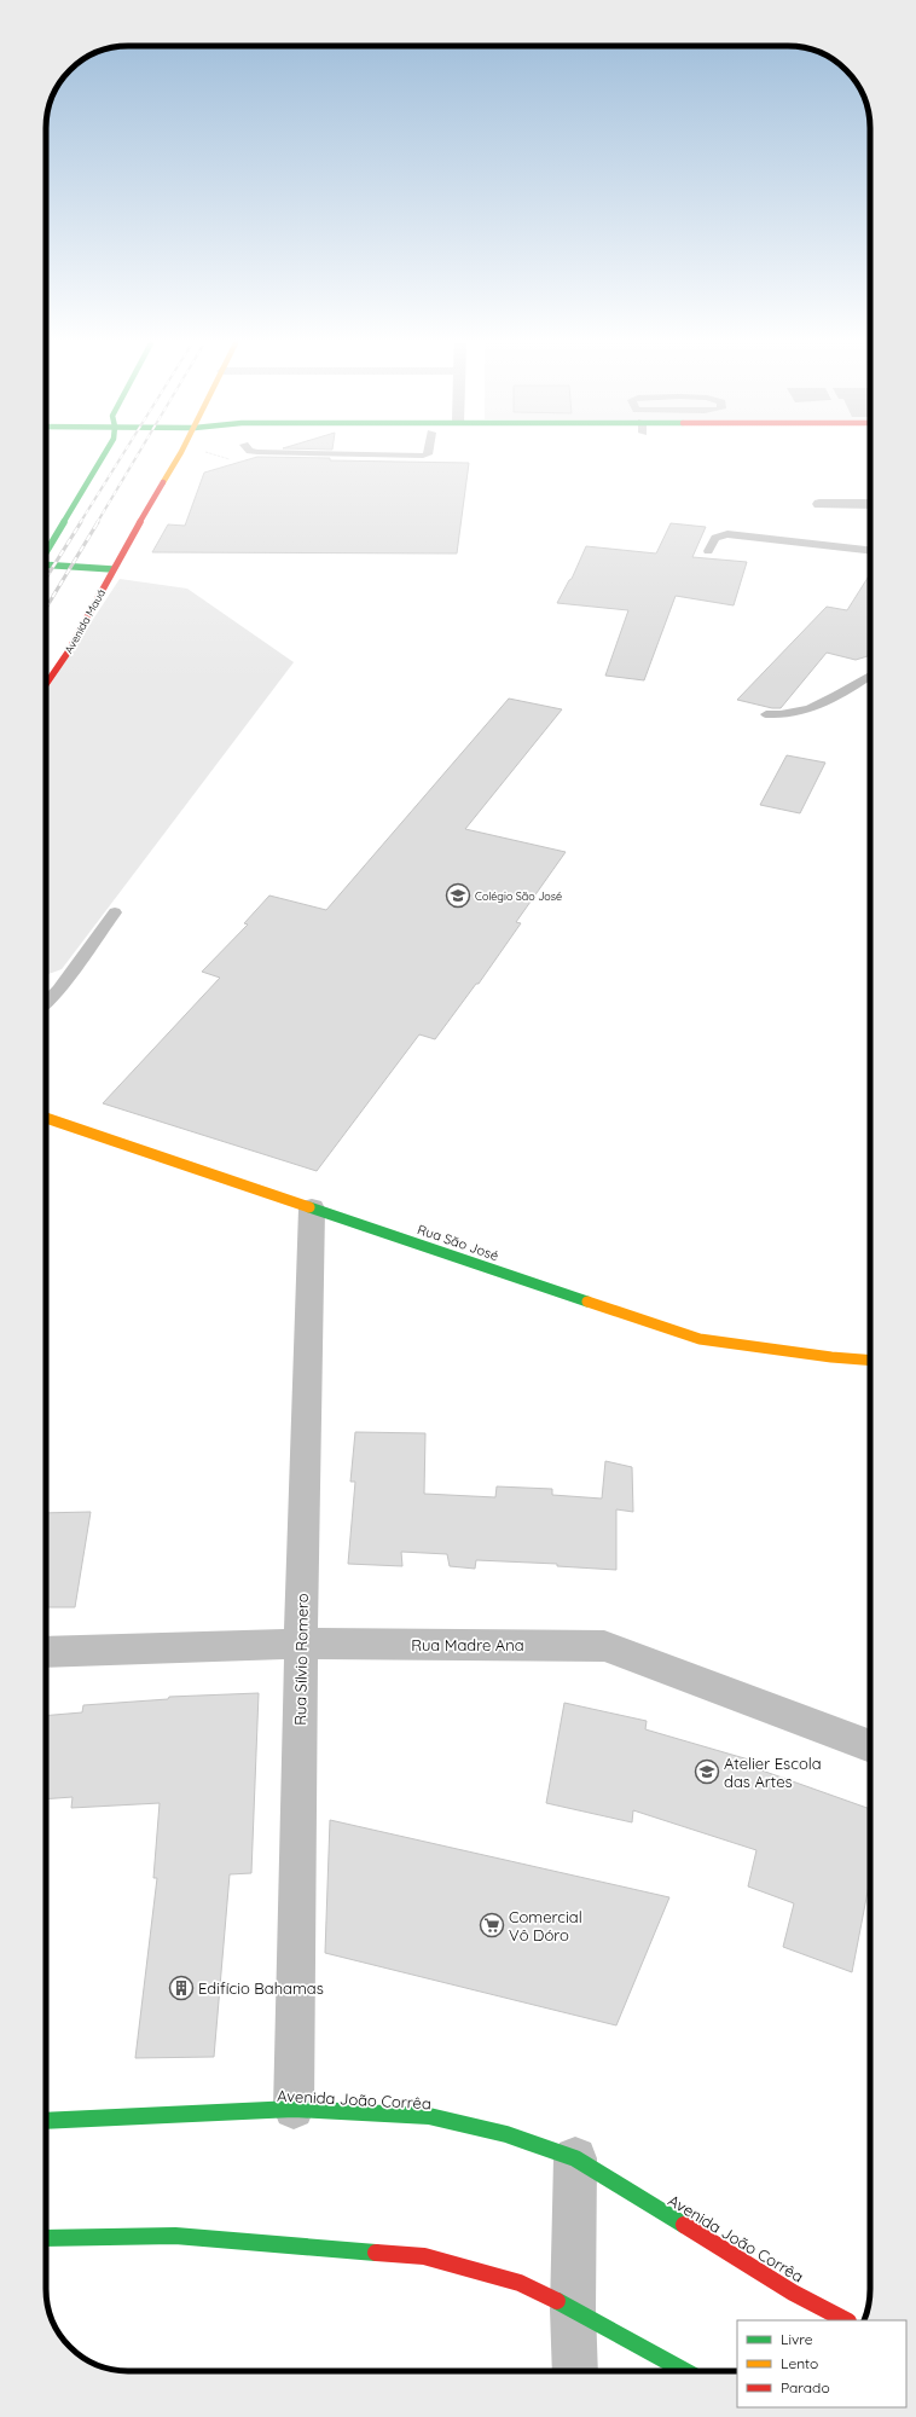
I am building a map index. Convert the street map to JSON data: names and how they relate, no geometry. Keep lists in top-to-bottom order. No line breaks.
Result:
{"streets":{"main road":["Avenida Mauá","Rua São José","Avenida João Corrêa"],"street":["Rua Madre Ana","Rua Sílvio Romero"]},"crossings":[["Rua São José","Rua Sílvio Romero"],["Rua Madre Ana","Rua Sílvio Romero"],["Rua Sílvio Romero","Avenida João Corrêa"]],"places":{"school or university":["Colégio São José","Atelier Escola das Artes"],"supermarket":["Comercial Vô Dóro"],"building":["Edifício Bahamas"]},"legend":["Livre","Lento","Parado"]}
